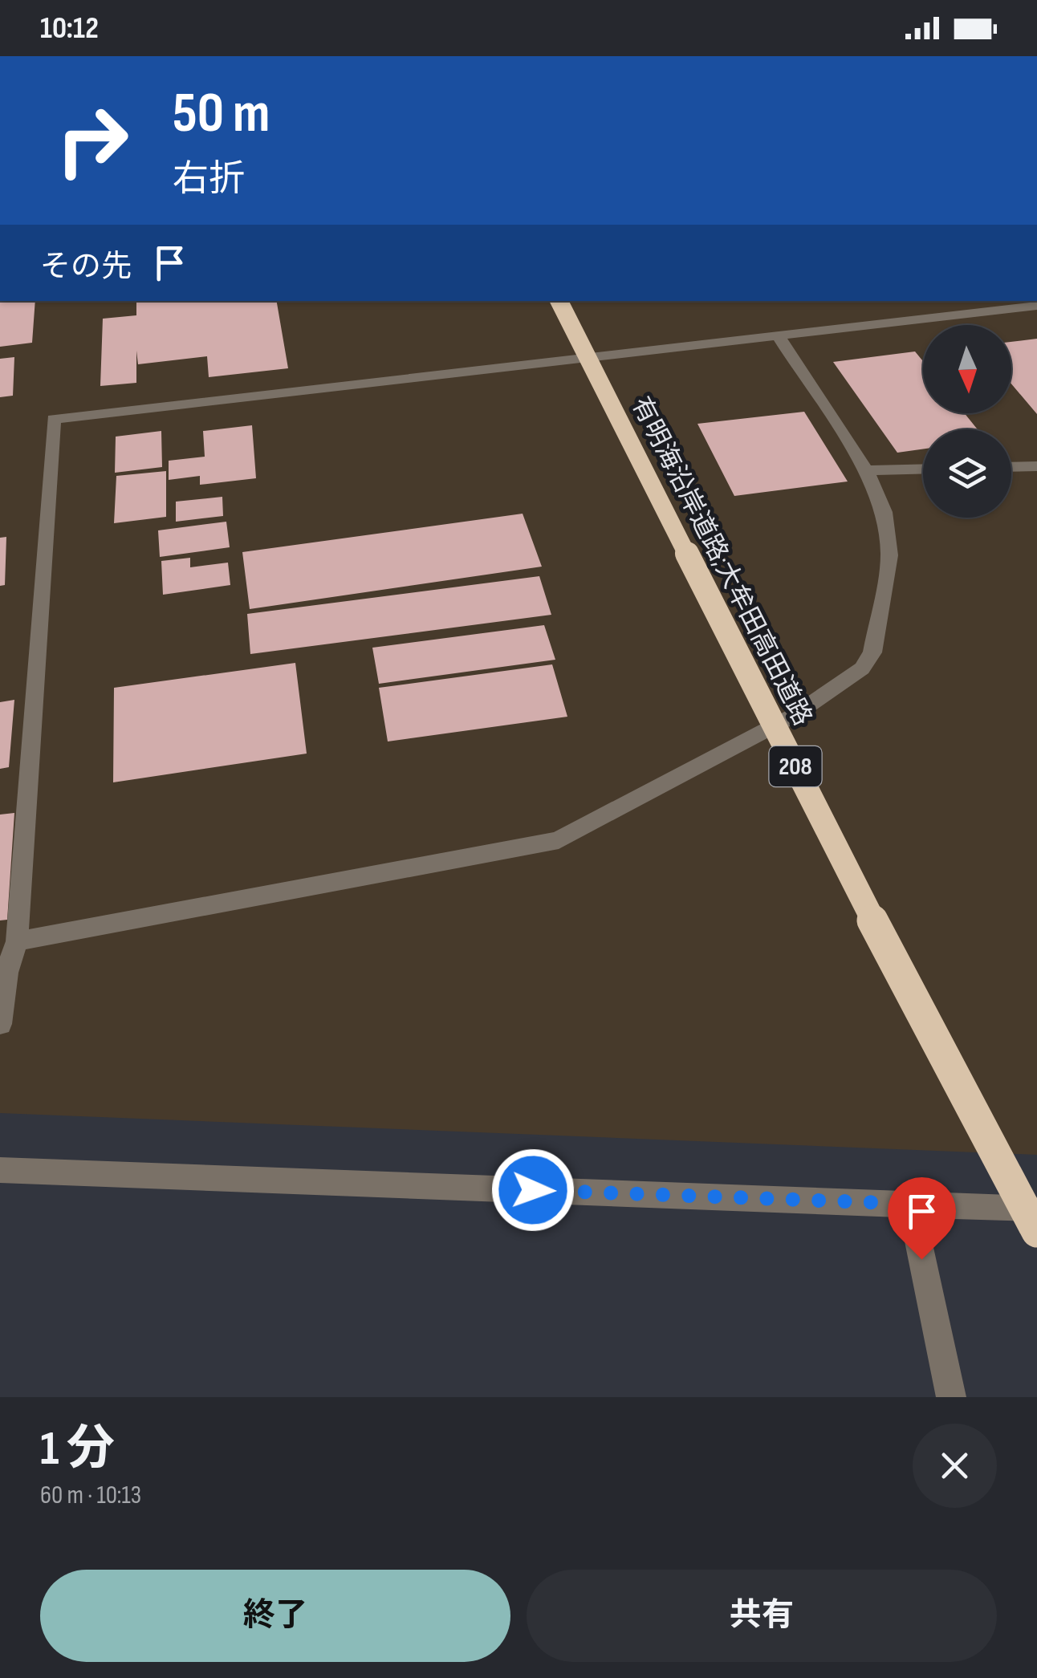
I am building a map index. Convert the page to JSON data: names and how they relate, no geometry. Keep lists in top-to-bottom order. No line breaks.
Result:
{"streets":{"highway":["有明海沿岸道路;大牟田高田道路","208"]},"north":"bottom","page":{"status":"10:12","turn":["50 m","右折"],"then":"その先","heading":["1 分","60 m · 10:13"],"buttons":["終了","共有"]}}
